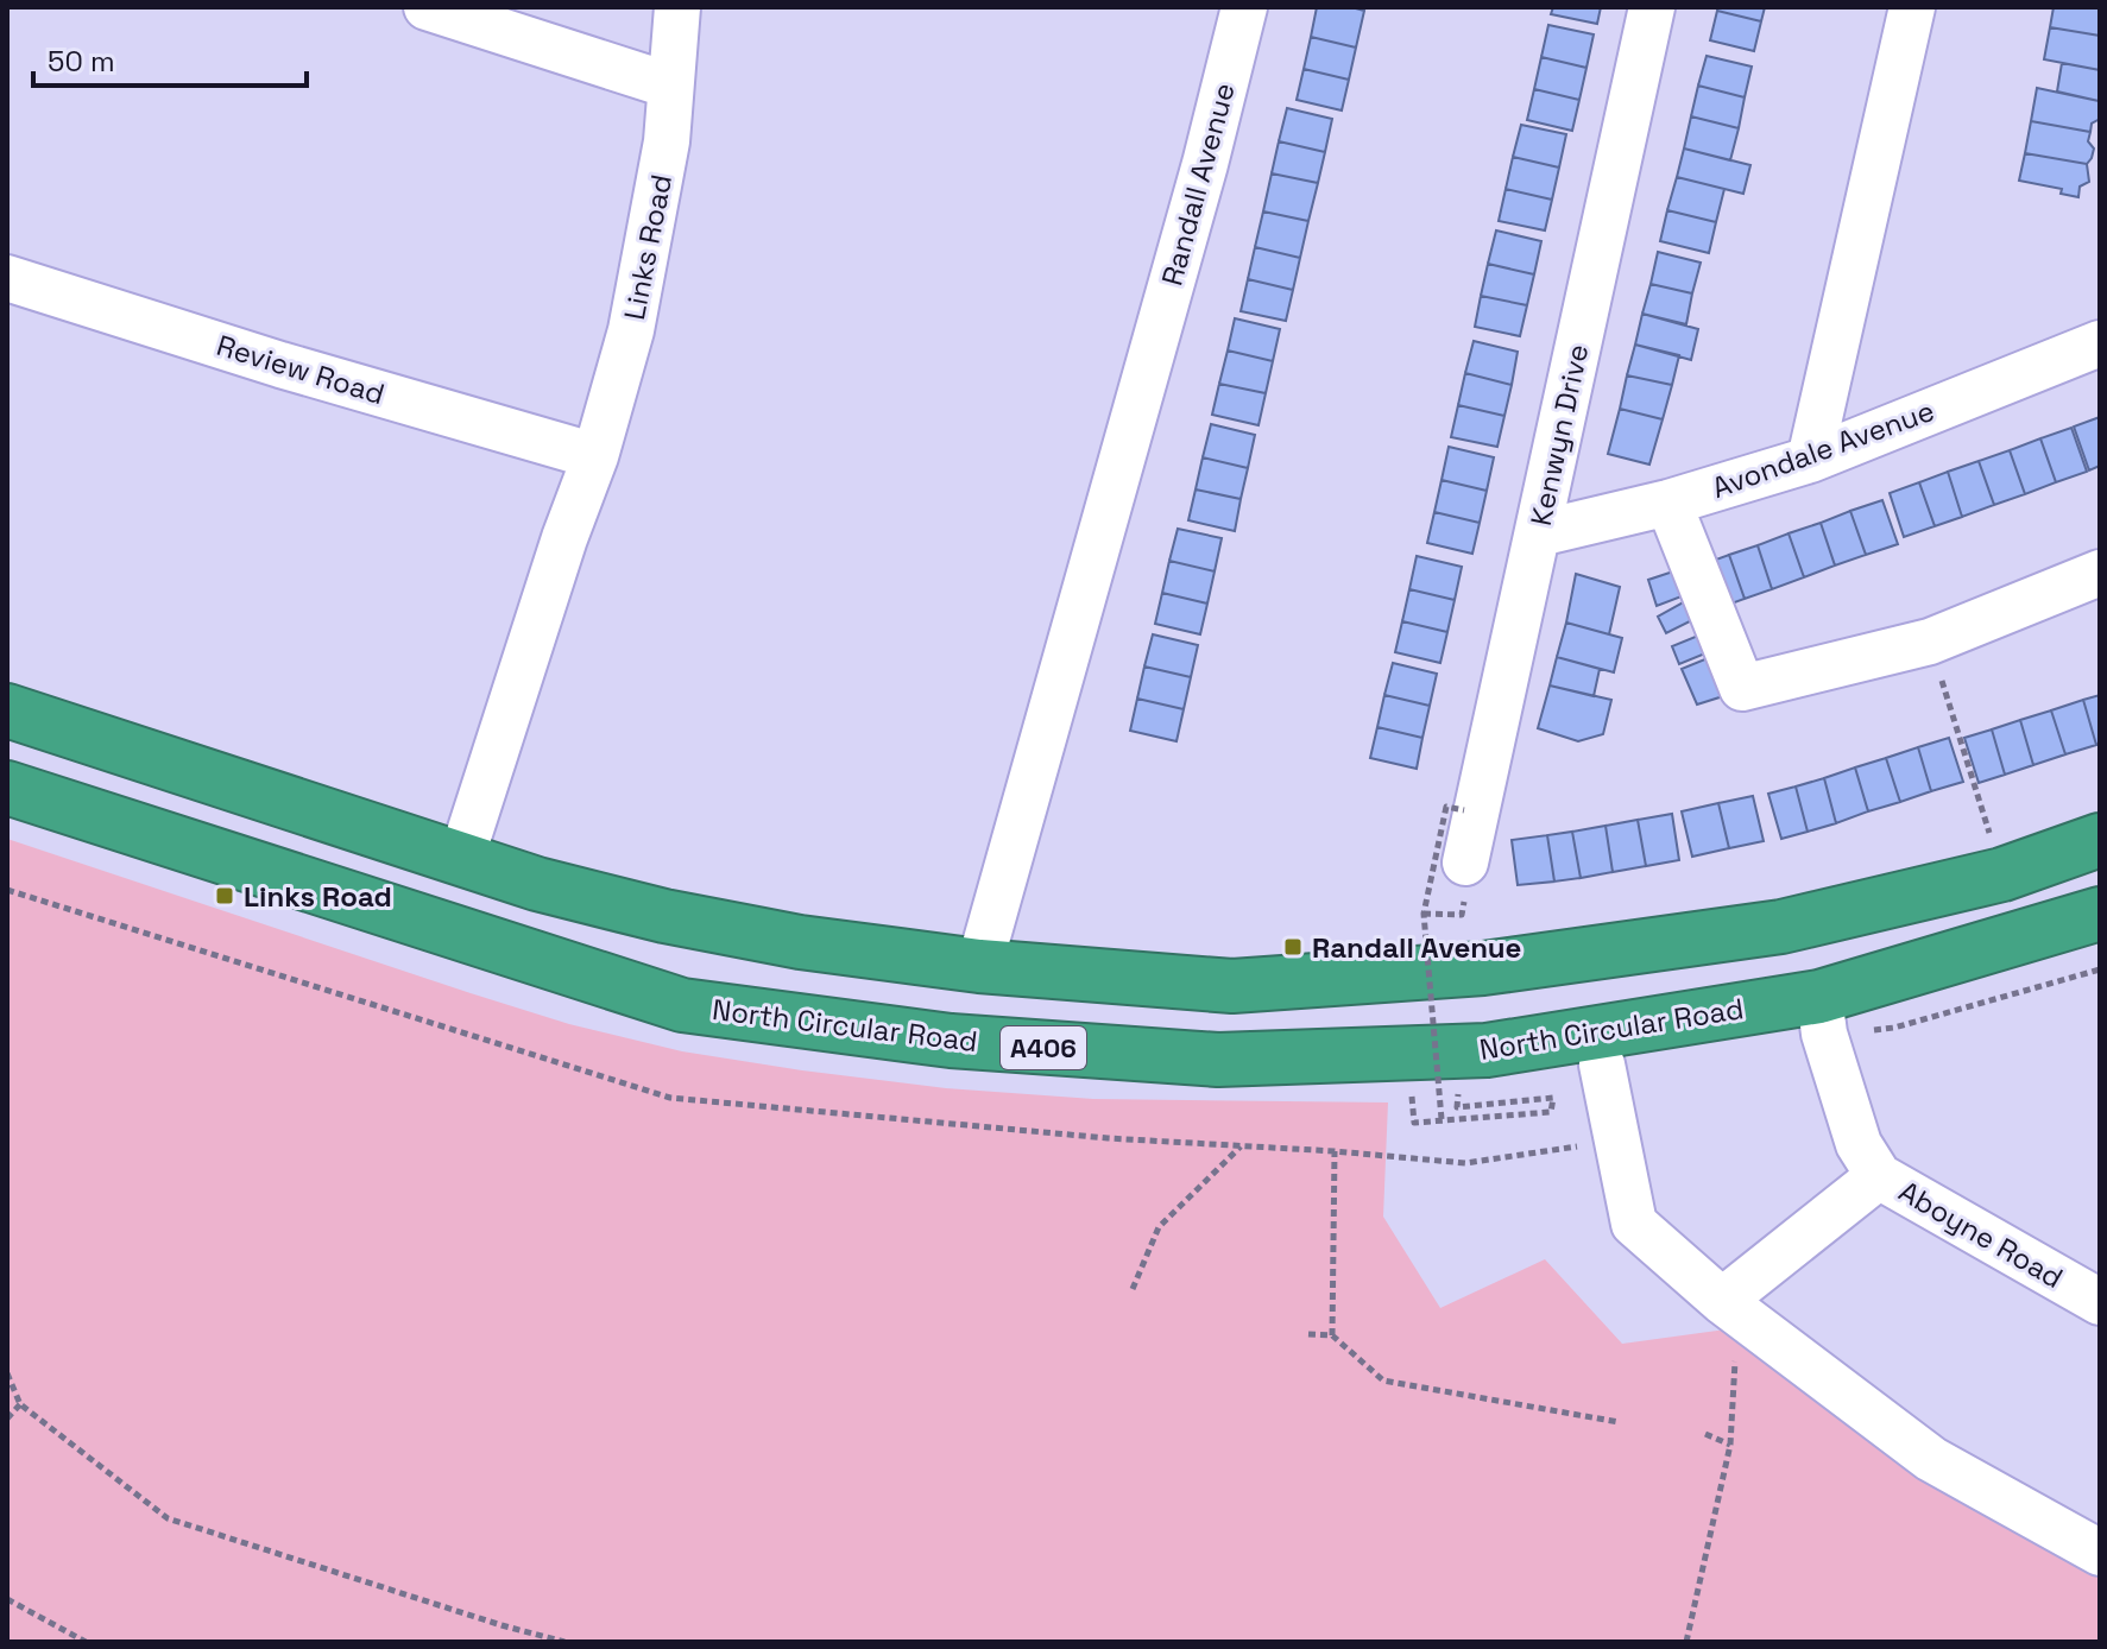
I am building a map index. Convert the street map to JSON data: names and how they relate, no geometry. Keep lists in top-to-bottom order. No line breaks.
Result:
{"streets":{"highway":["North Circular Road","A406"],"street":["Randall Avenue","Links Road","Review Road","Kenwyn Drive","Avondale Avenue","Aboyne Road"]},"crossings":[["Links Road","Review Road"],["Kenwyn Drive","Avondale Avenue"],["North Circular Road","Aboyne Road"]],"places":{"transit":["Links Road","Randall Avenue"]},"scale_bar":"50 m"}
